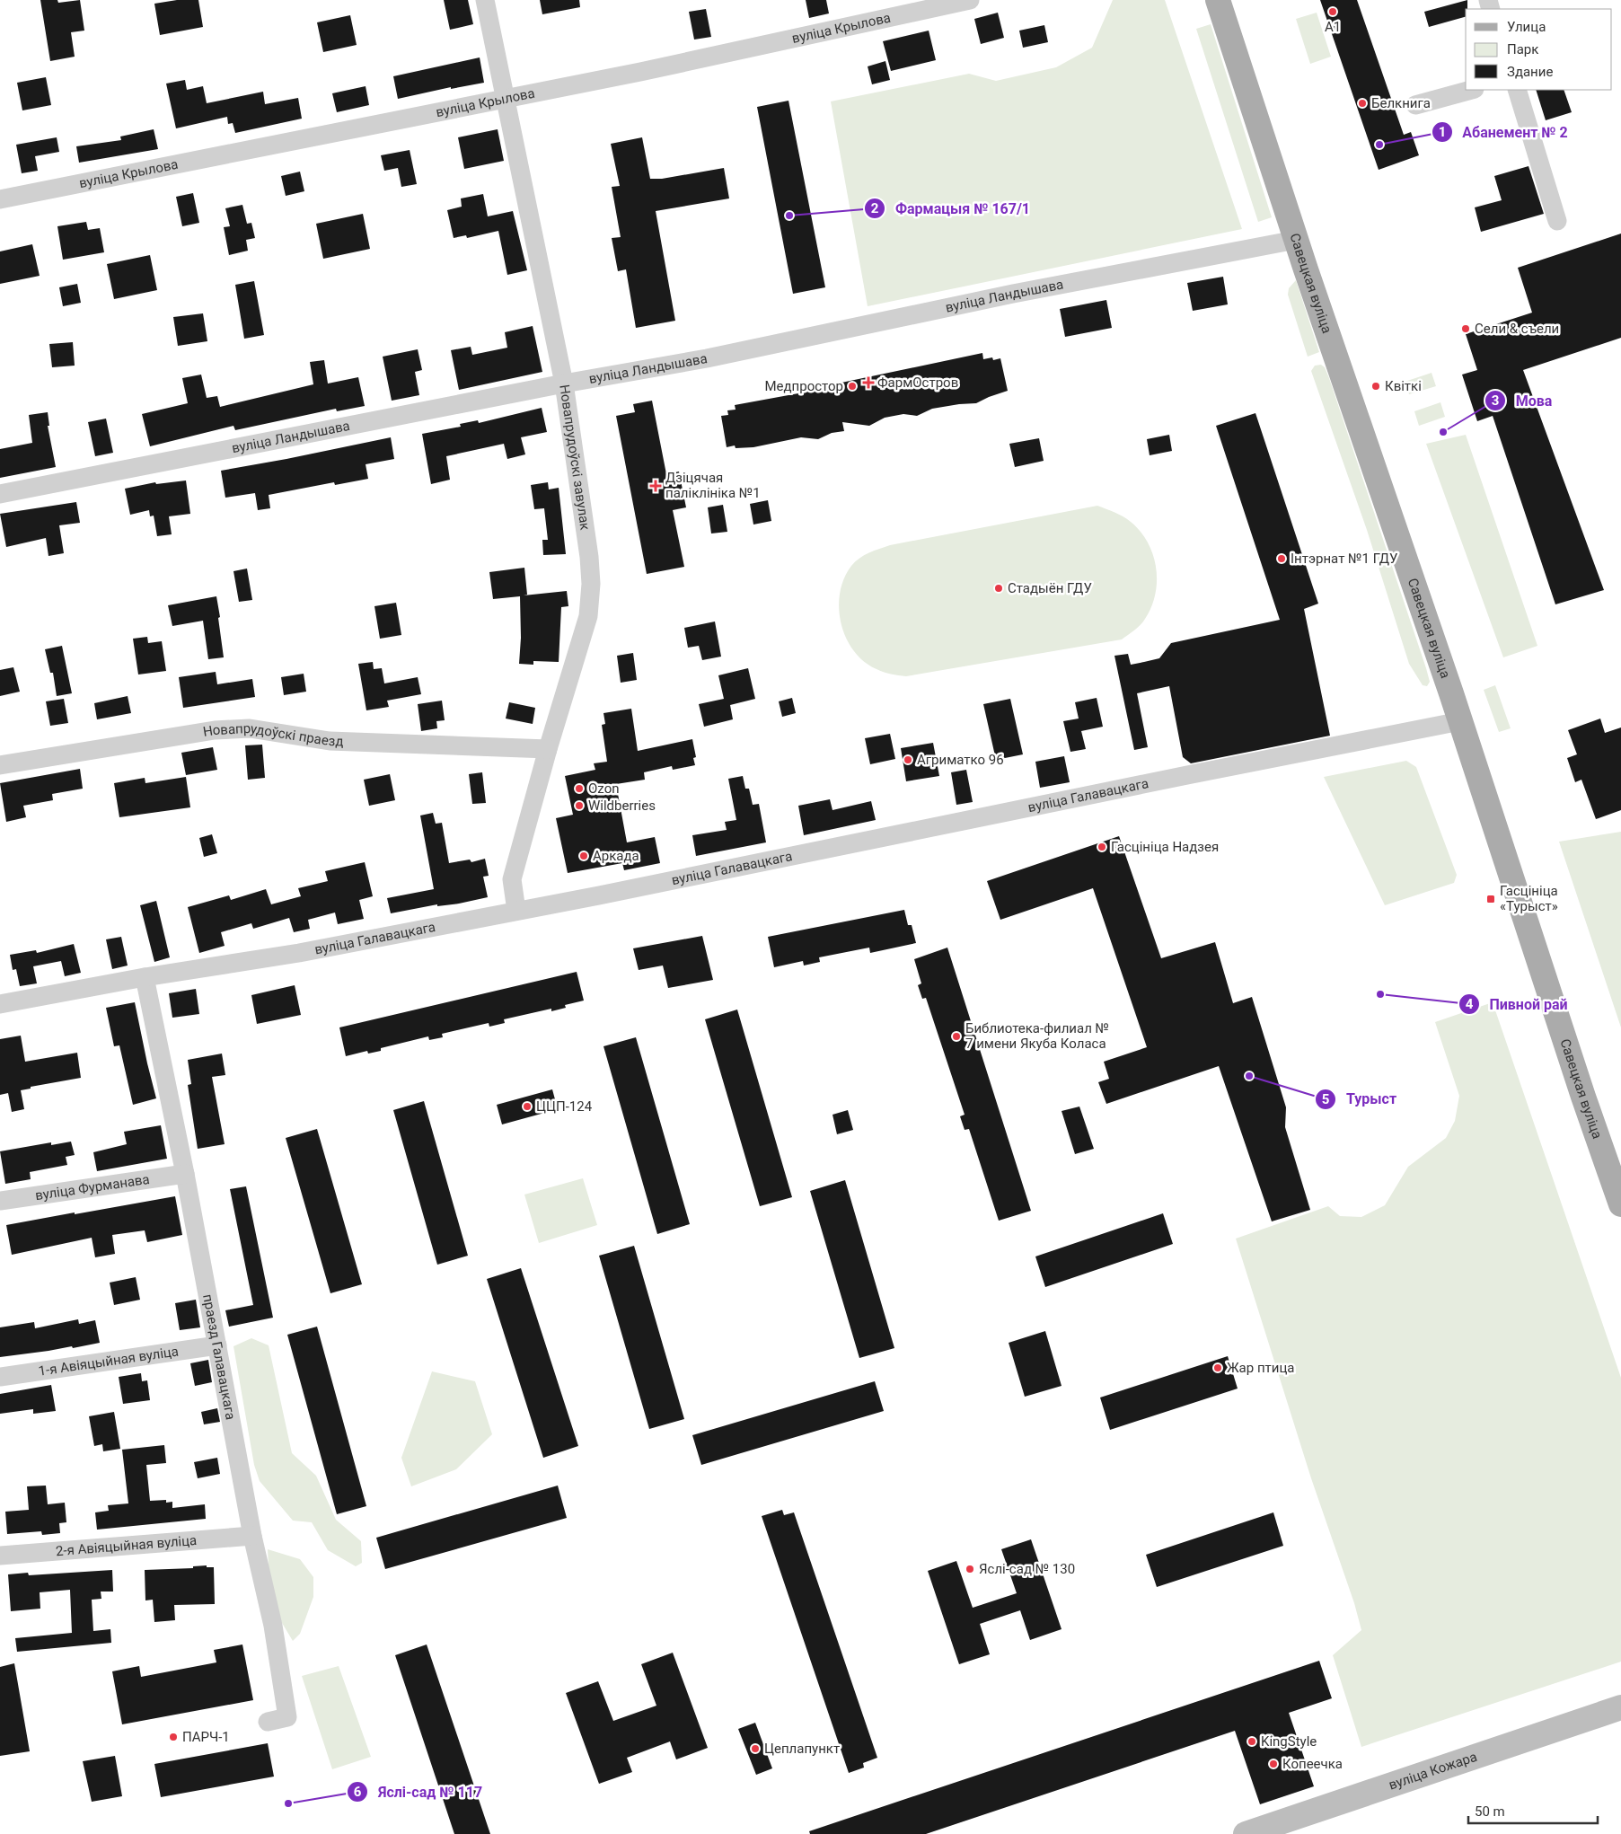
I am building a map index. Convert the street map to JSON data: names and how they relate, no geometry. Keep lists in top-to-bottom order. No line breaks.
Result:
{"streets":{"main road":["Савецкая вуліца","вуліца Кожара"],"street":["вуліца Крылова","вуліца Ландышава","Новапрудоўскі завулак","Новапрудоўскі праезд","вуліца Галавацкага","вуліца Фурманава","праезд Галавацкага","1-я Авіяцыйная вуліца","2-я Авіяцыйная вуліца"]},"crossings":[["вуліца Крылова","Новапрудоўскі завулак"],["Савецкая вуліца","вуліца Ландышава"],["Савецкая вуліца","вуліца Галавацкага"],["вуліца Ландышава","Новапрудоўскі завулак"],["Новапрудоўскі завулак","Новапрудоўскі праезд"],["Новапрудоўскі завулак","вуліца Галавацкага"],["вуліца Галавацкага","праезд Галавацкага"],["вуліца Фурманава","праезд Галавацкага"],["праезд Галавацкага","1-я Авіяцыйная вуліца"],["праезд Галавацкага","2-я Авіяцыйная вуліца"]],"places":{"other":["A1","Белкнига","Абанемент № 2","Фармацыя № 167/1","Сели & съели","Медпростор","Квіткі","Мова","Інтэрнат №1 ГДУ","Стадыён ГДУ","Агриматко 96","Ozon","Wildberries","Гасцініца Надзея","Аркада","Пивной рай","Библиотека-филиал № 7 имени Якуба Коласа","Турыст","ЦЦП-124","Жар птица","Яслі-сад № 130","ПАРЧ-1","KingStyle","Цеплапункт","Копеечка","Яслі-сад № 117"],"health":["ФармОстров","Дзіцячая паліклініка №1"],"transit":["Гасцініца «Турыст»"]},"legend":["Улица","Парк","Здание"],"scale_bar":"50 m"}
